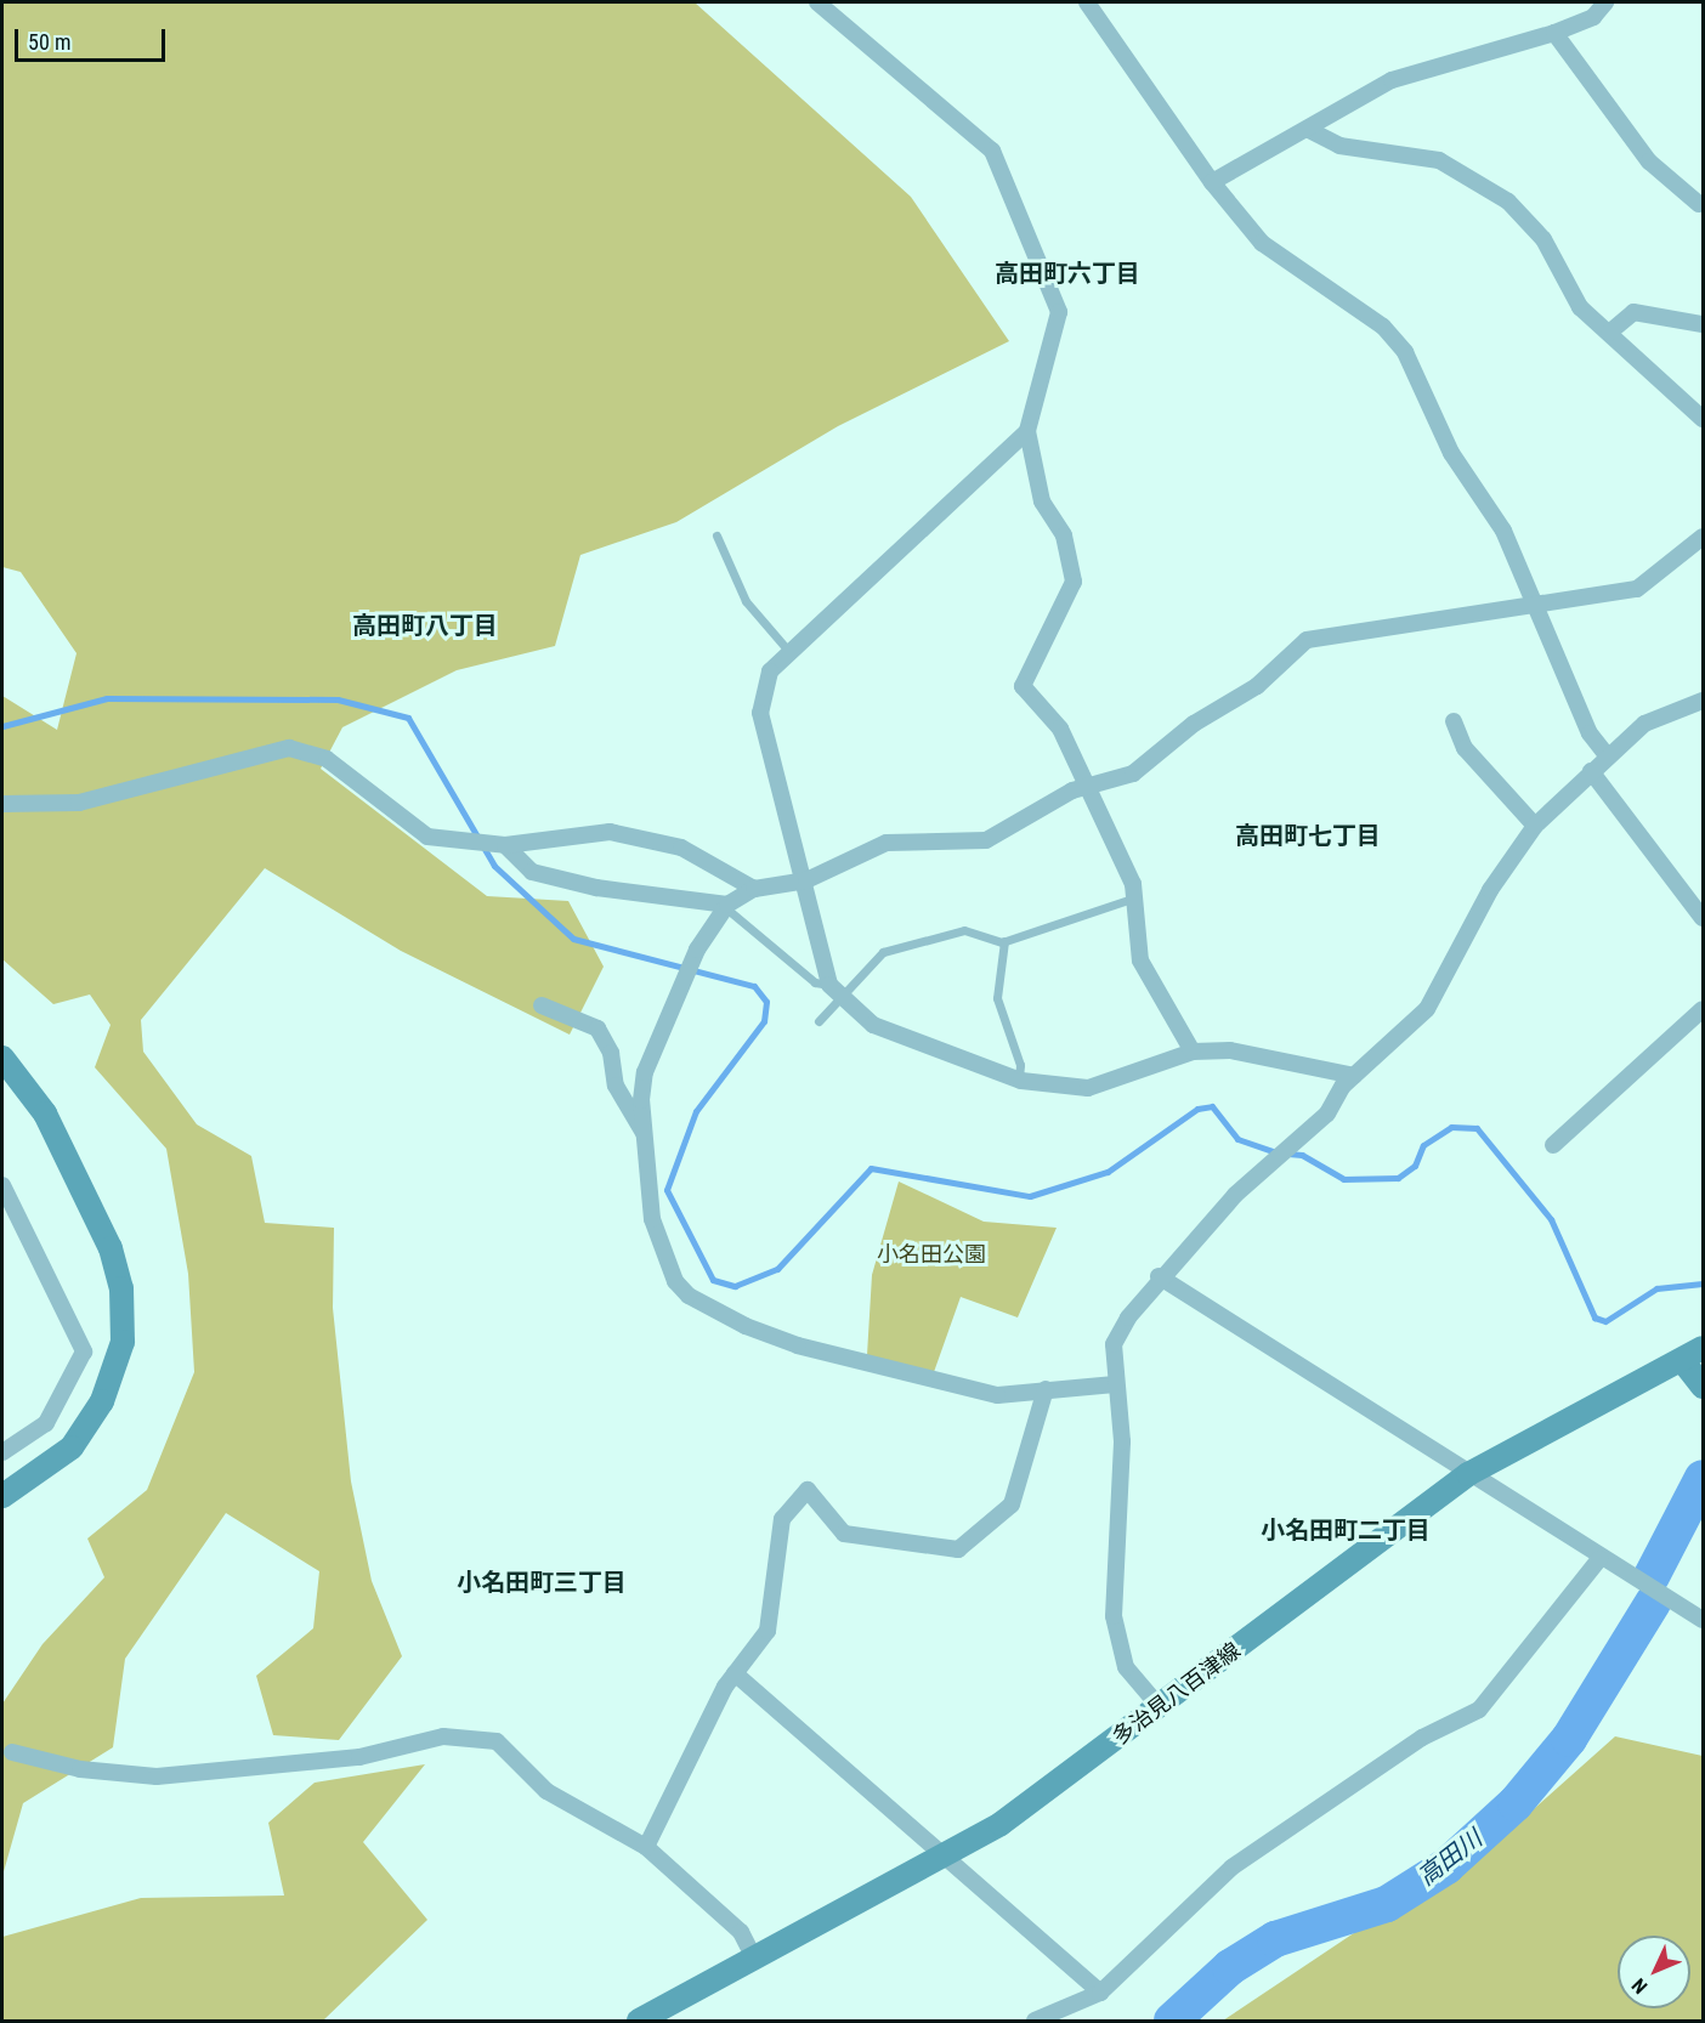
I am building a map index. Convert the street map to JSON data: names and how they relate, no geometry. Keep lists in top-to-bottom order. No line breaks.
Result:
{"streets":{"main road":["多治見八百津線"]},"districts":["高田町六丁目","高田町八丁目","高田町七丁目","小名田町二丁目","小名田町三丁目"],"water":["高田川"],"parks":["小名田公園"],"scale_bar":"50 m","north":"bottom left"}
